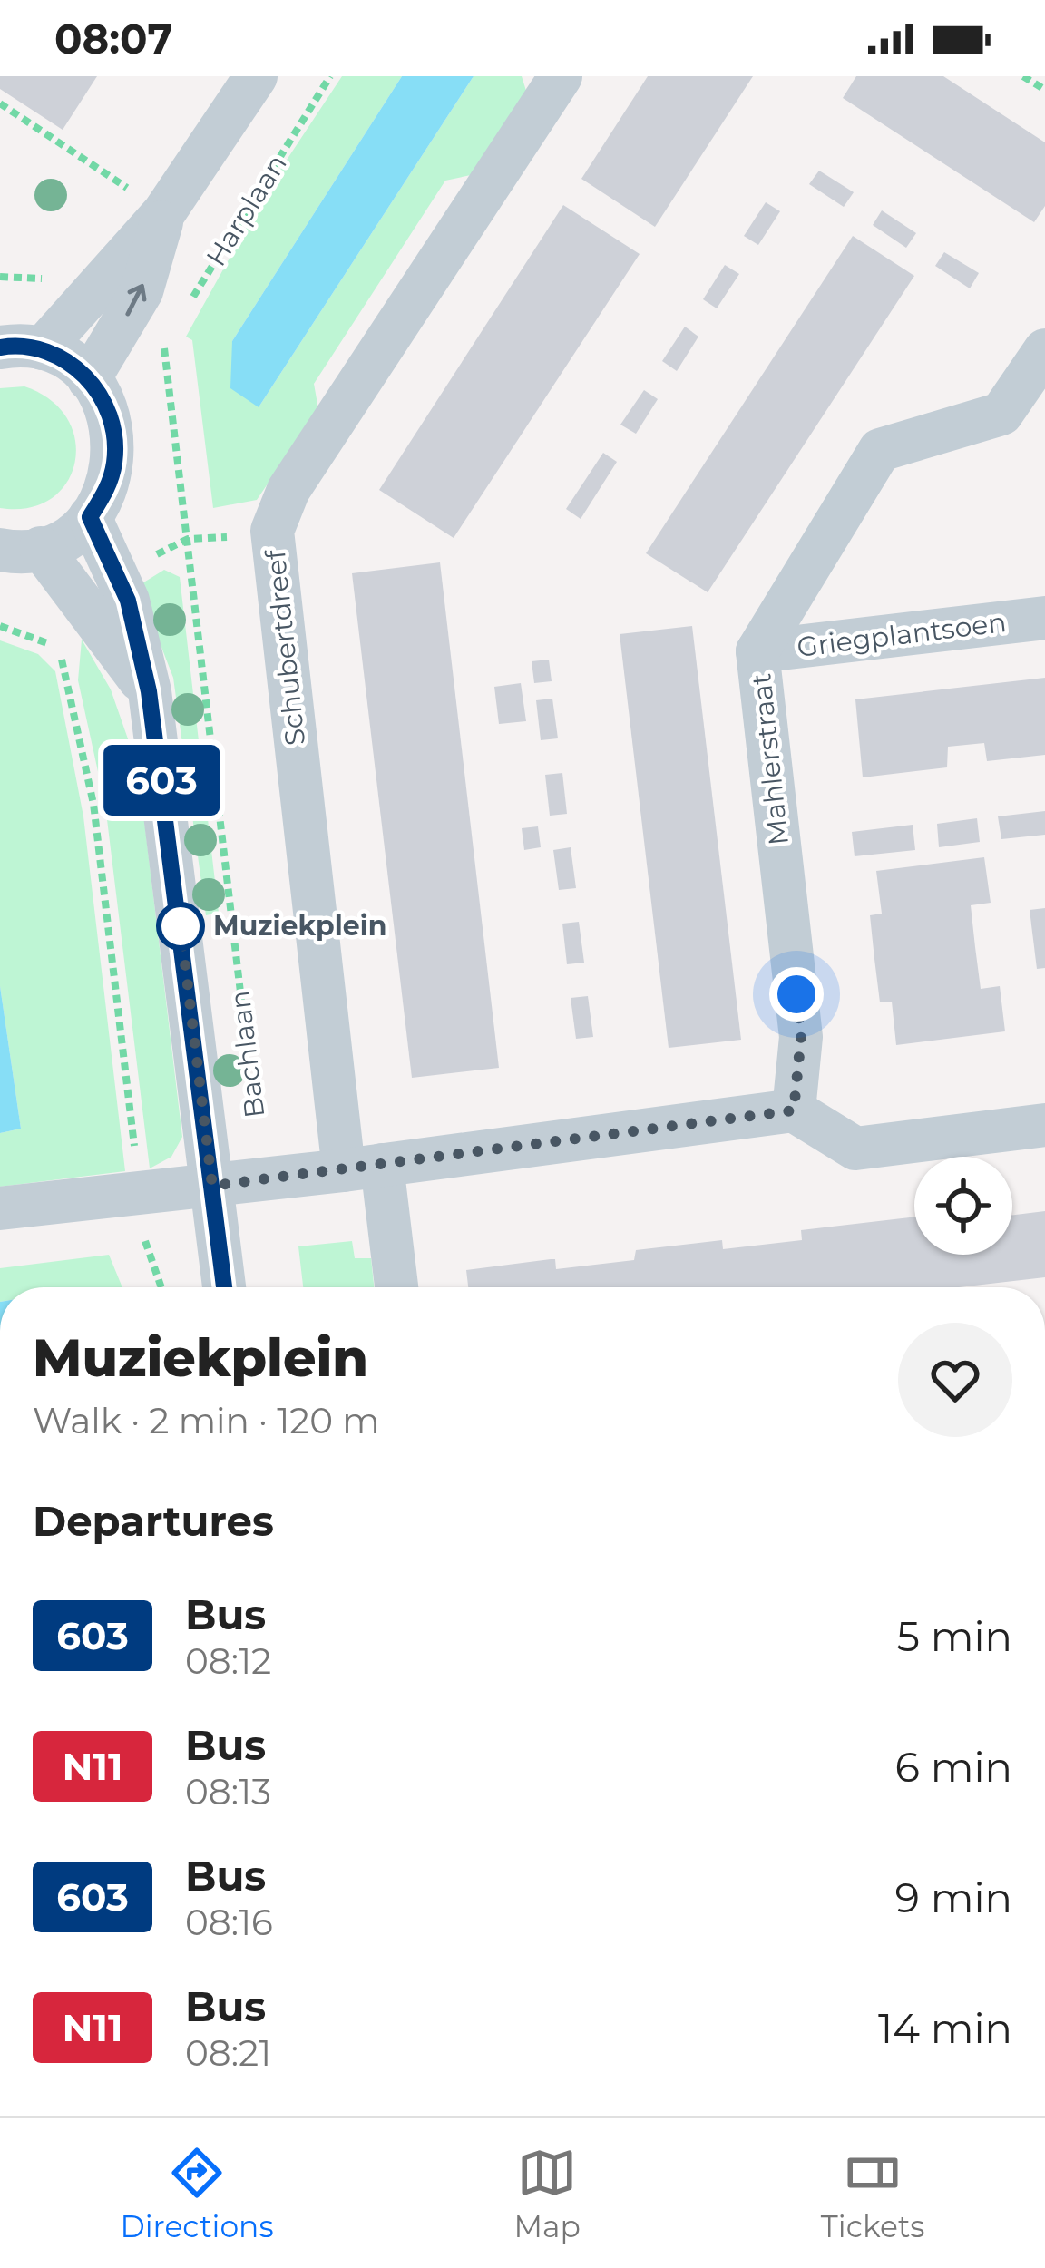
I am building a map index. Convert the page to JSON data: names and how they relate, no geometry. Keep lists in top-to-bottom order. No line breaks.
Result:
{"streets":{"street":["Griegplantsoen","Schubertdreef","Mahlerstraat","Bachlaan"],"path":["Harplaan"]},"crossings":[["Griegplantsoen","Mahlerstraat"]],"places":["Muziekplein"],"lines":["bus line 603"],"page":{"status":"08:07","on_map":"603","heading":[["Muziekplein","Walk · 2 min · 120 m"],"Departures"],"list":[{"mark":"603","name":"Bus","note":"08:12","value":"5 min"},{"mark":"N11","name":"Bus","note":"08:13","value":"6 min"},{"mark":"603","name":"Bus","note":"08:16","value":"9 min"},{"mark":"N11","name":"Bus","note":"08:21","value":"14 min"}],"tabs":["Directions","Map","Tickets"]}}
